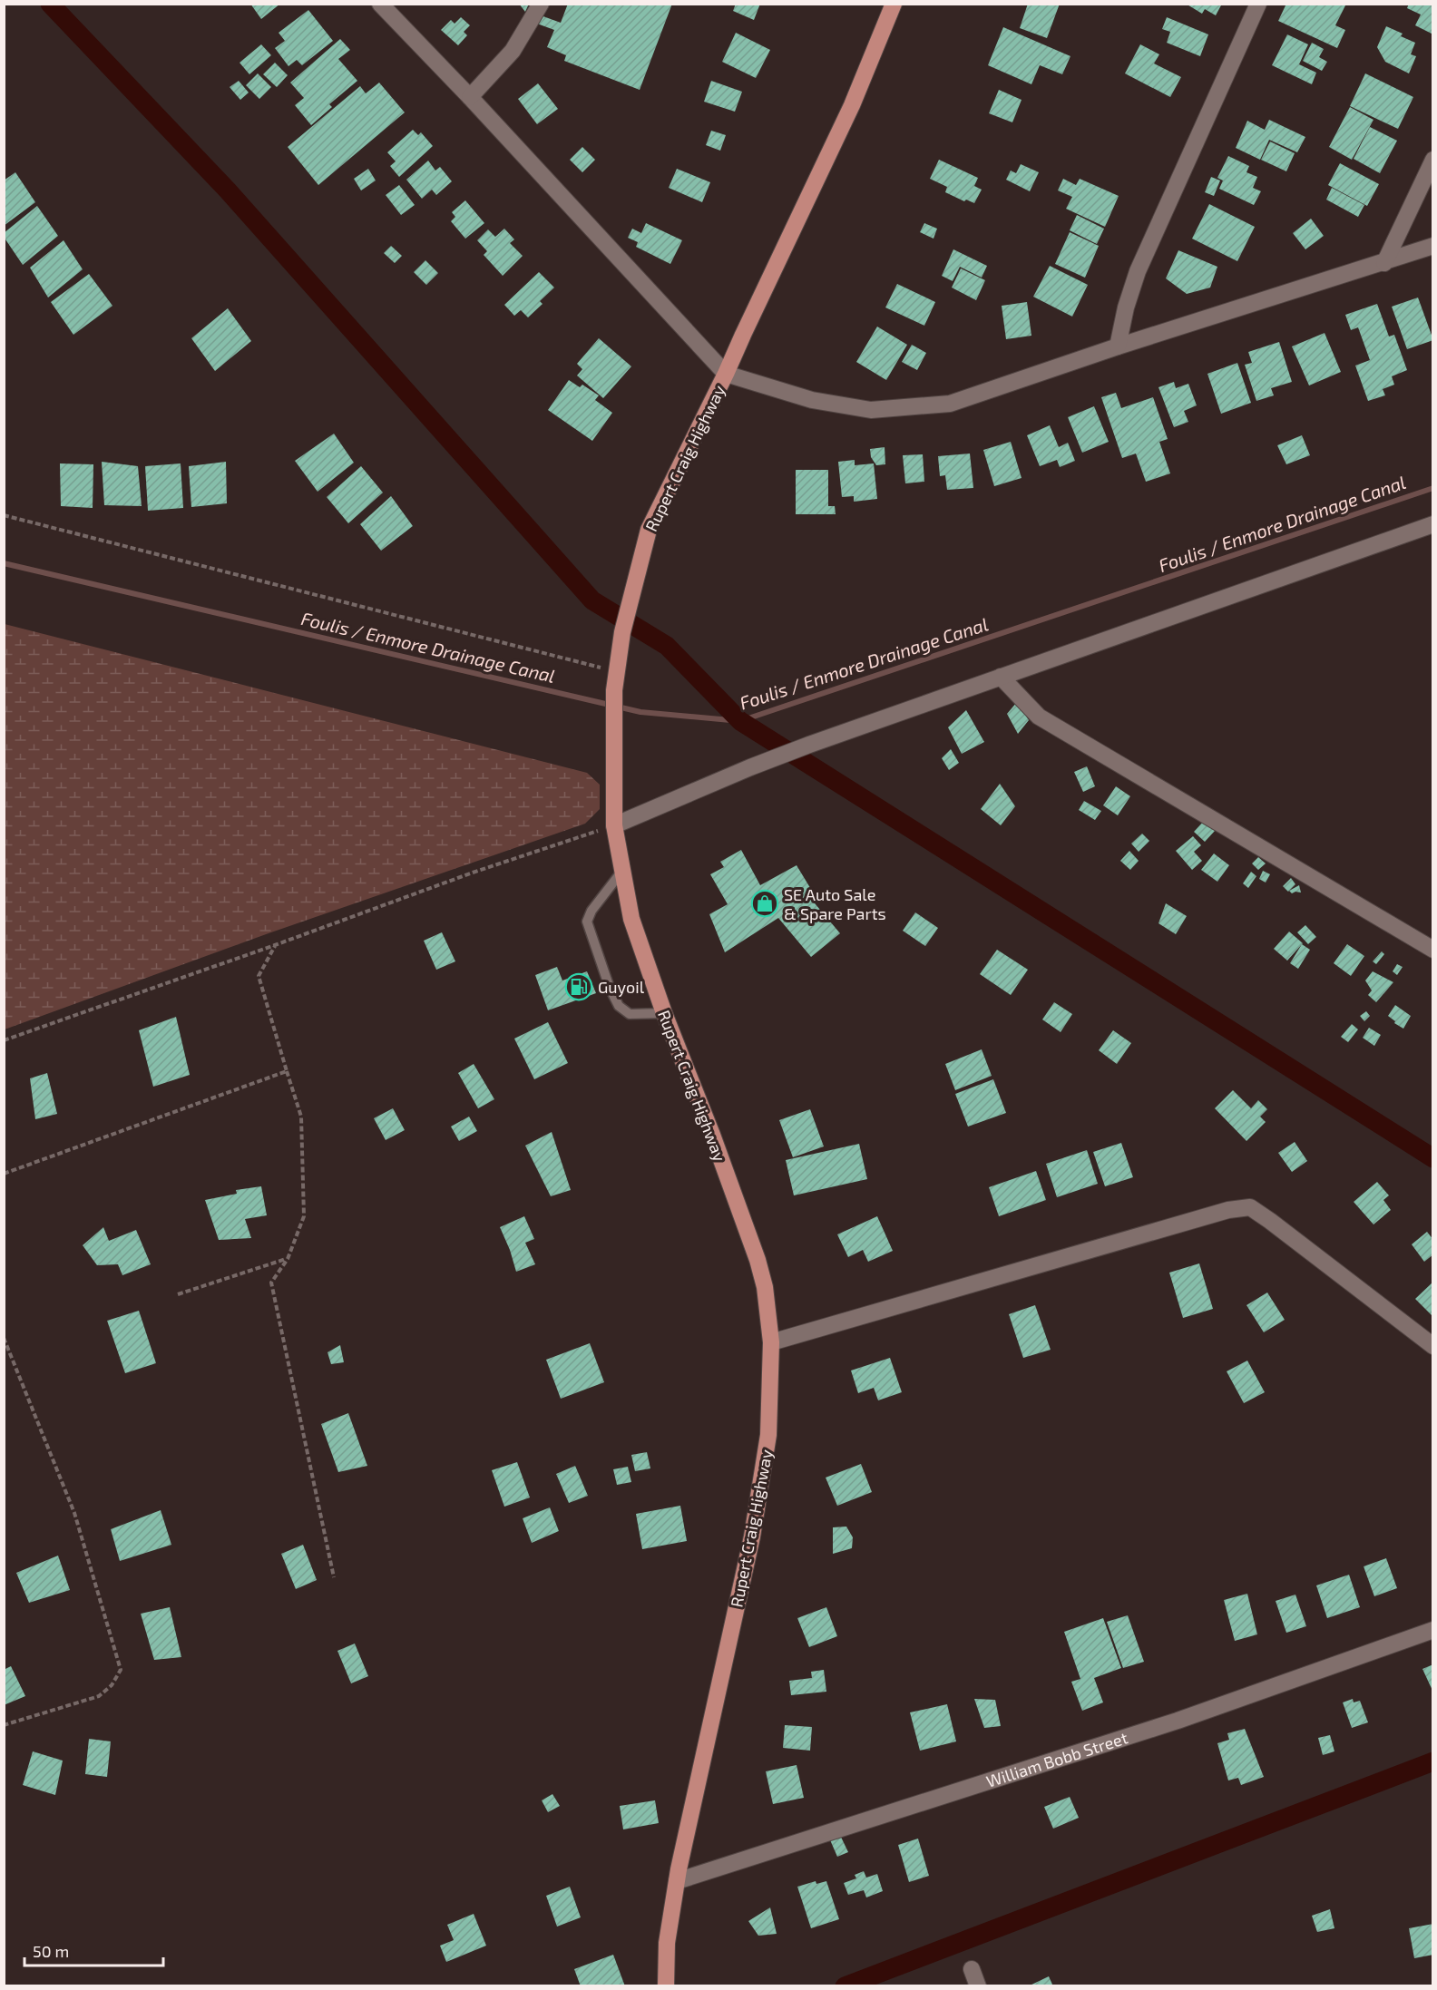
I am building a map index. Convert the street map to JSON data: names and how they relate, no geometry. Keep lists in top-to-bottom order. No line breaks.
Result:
{"streets":{"main road":["Rupert Craig Highway"],"street":["William Bobb Street"]},"crossings":[["Rupert Craig Highway","William Bobb Street"]],"water":["Foulis / Enmore Drainage Canal"],"places":{"shop":["SE Auto Sale & Spare Parts"],"fuel station":["Guyoil"]},"scale_bar":"50 m"}
